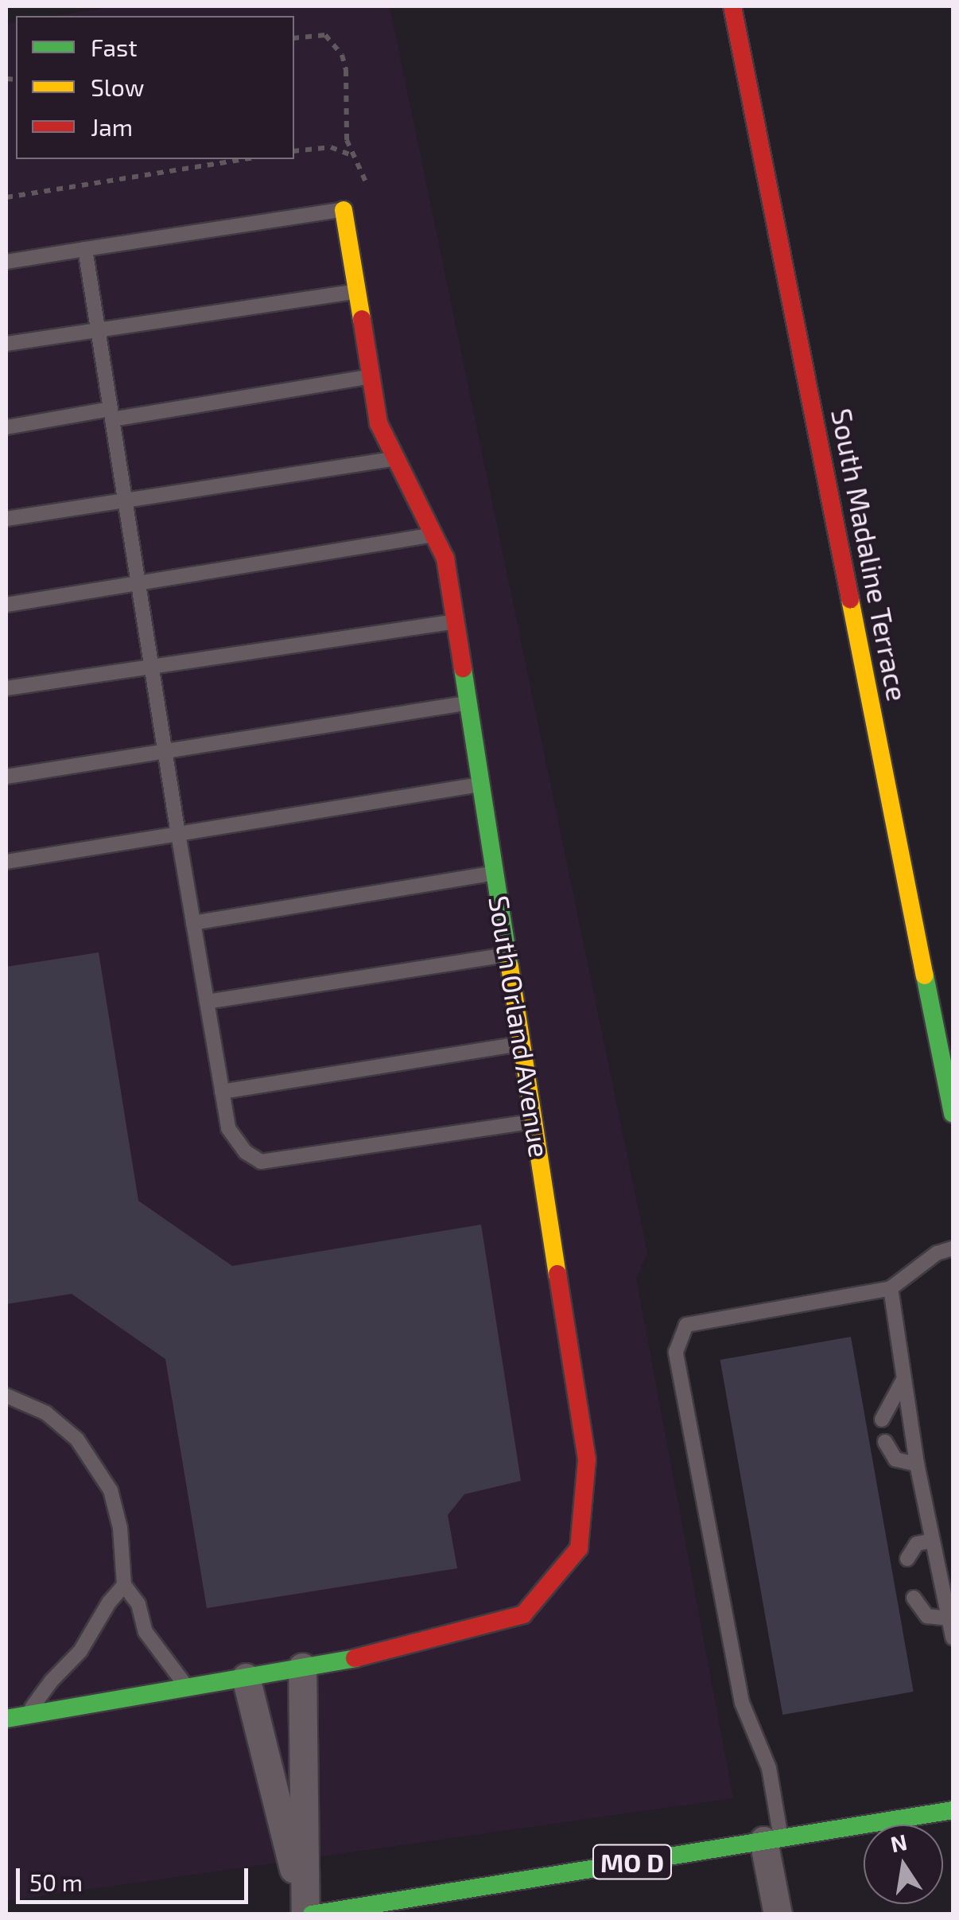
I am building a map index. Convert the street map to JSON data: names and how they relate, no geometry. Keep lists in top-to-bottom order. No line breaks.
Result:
{"streets":{"street":["South Madaline Terrace","South Orland Avenue","MO D"]},"legend":["Fast","Slow","Jam"],"scale_bar":"50 m","north":"top"}
